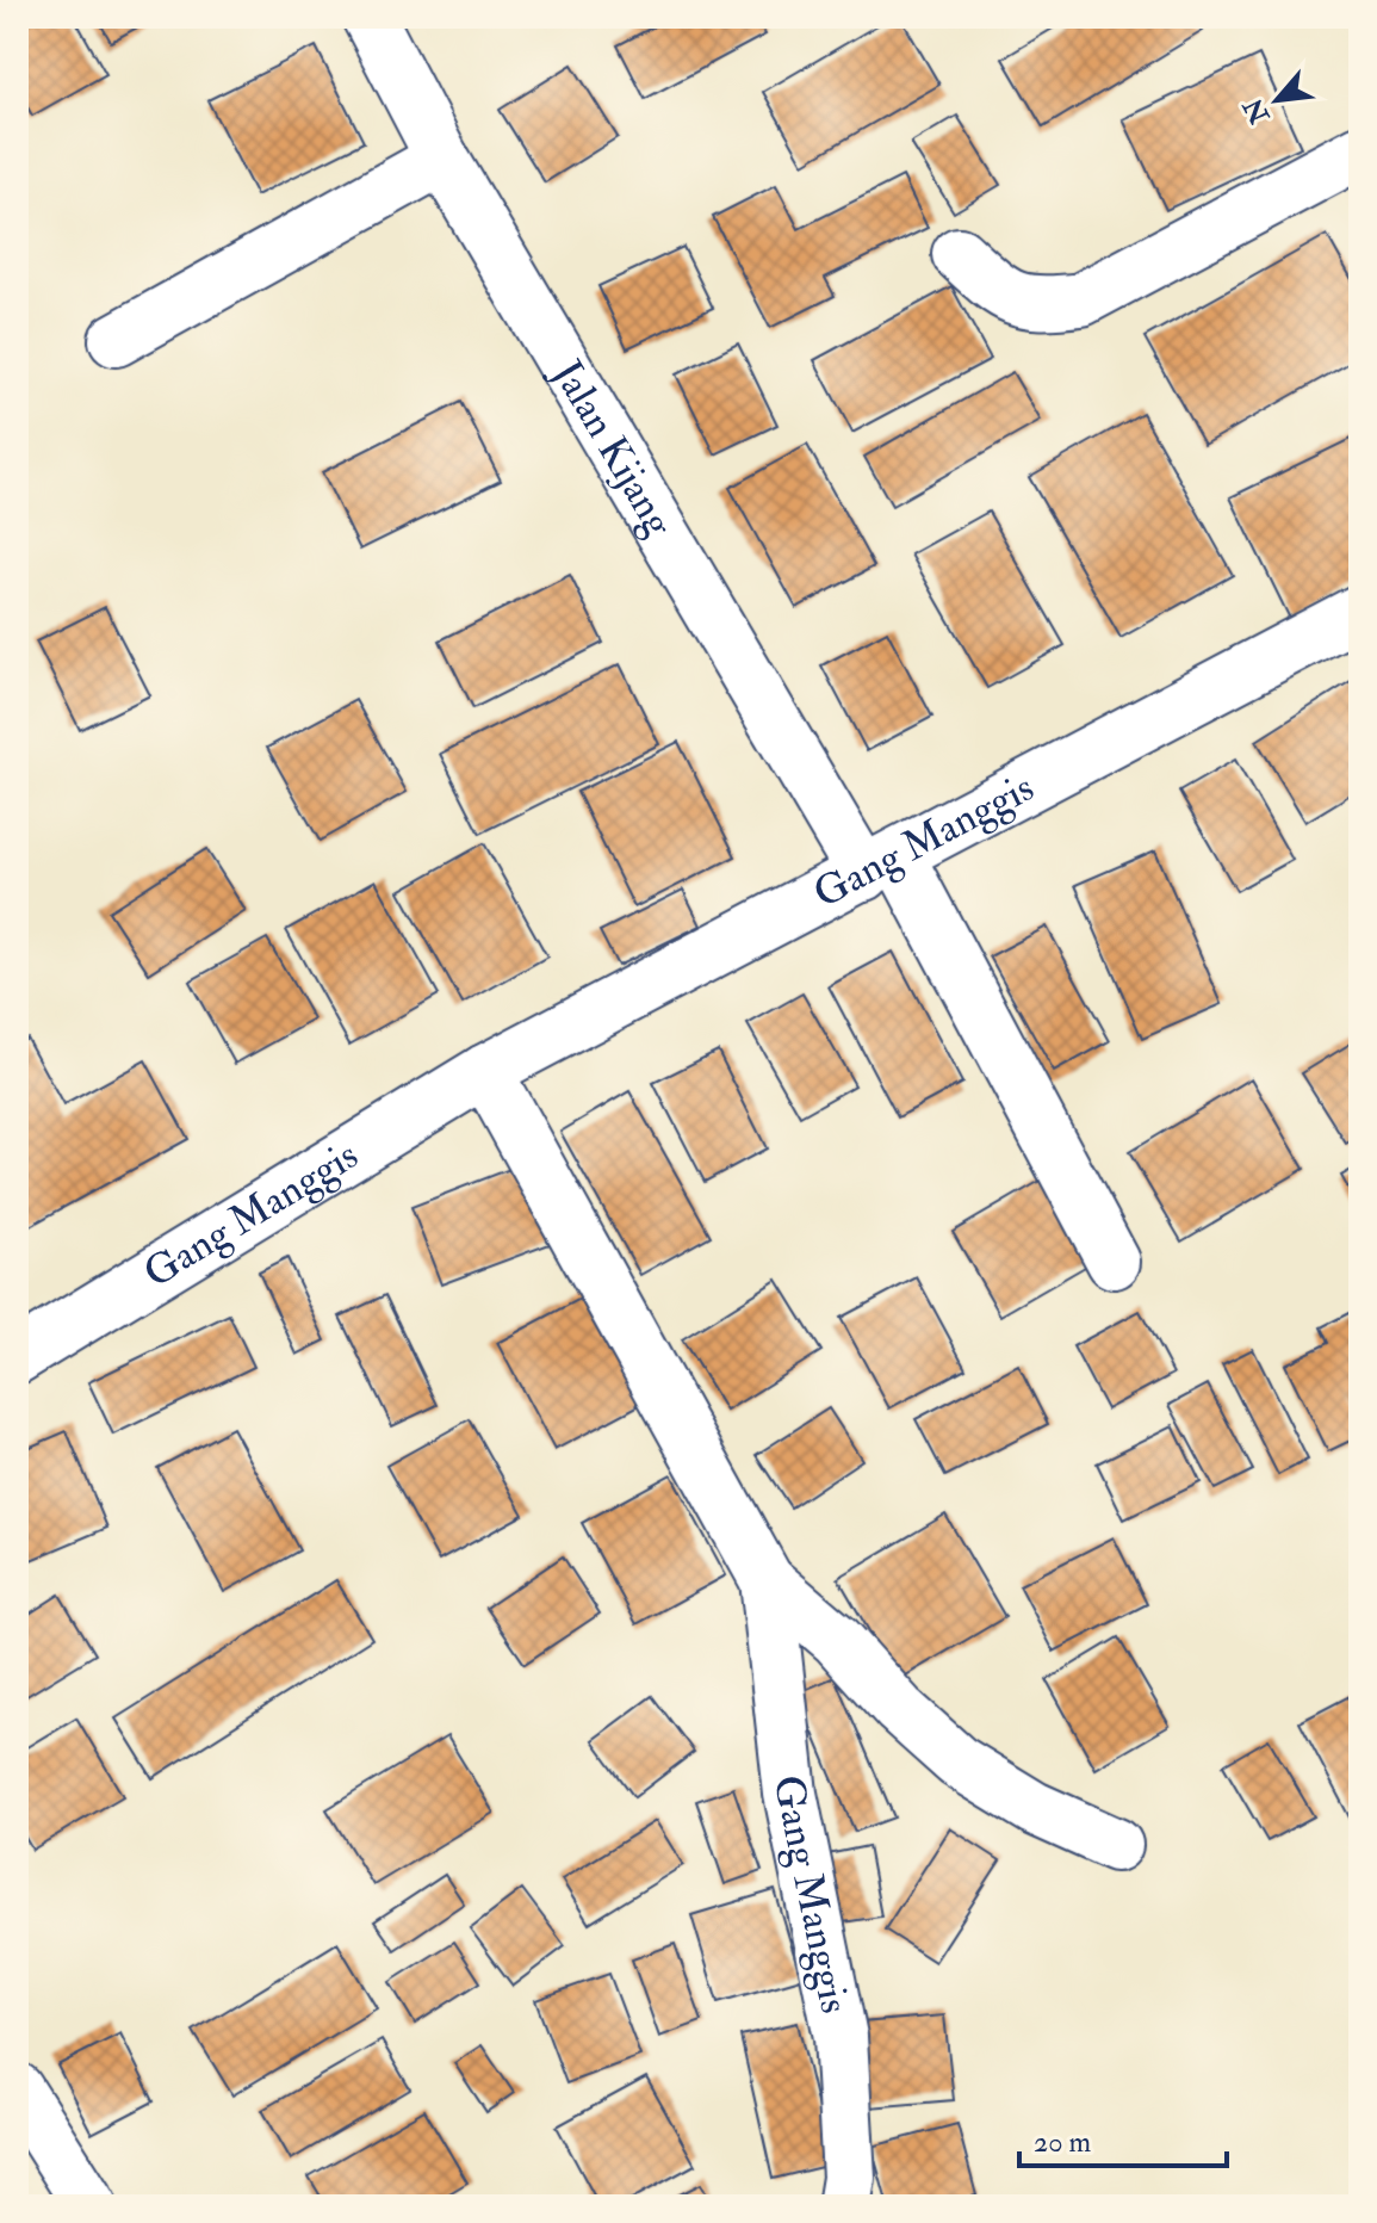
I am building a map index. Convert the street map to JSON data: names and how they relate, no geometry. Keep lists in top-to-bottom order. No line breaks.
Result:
{"streets":{"street":["Jalan Kijang","Gang Manggis"]},"crossings":[["Jalan Kijang","Gang Manggis"]],"scale_bar":"20 m","north":"bottom left"}
